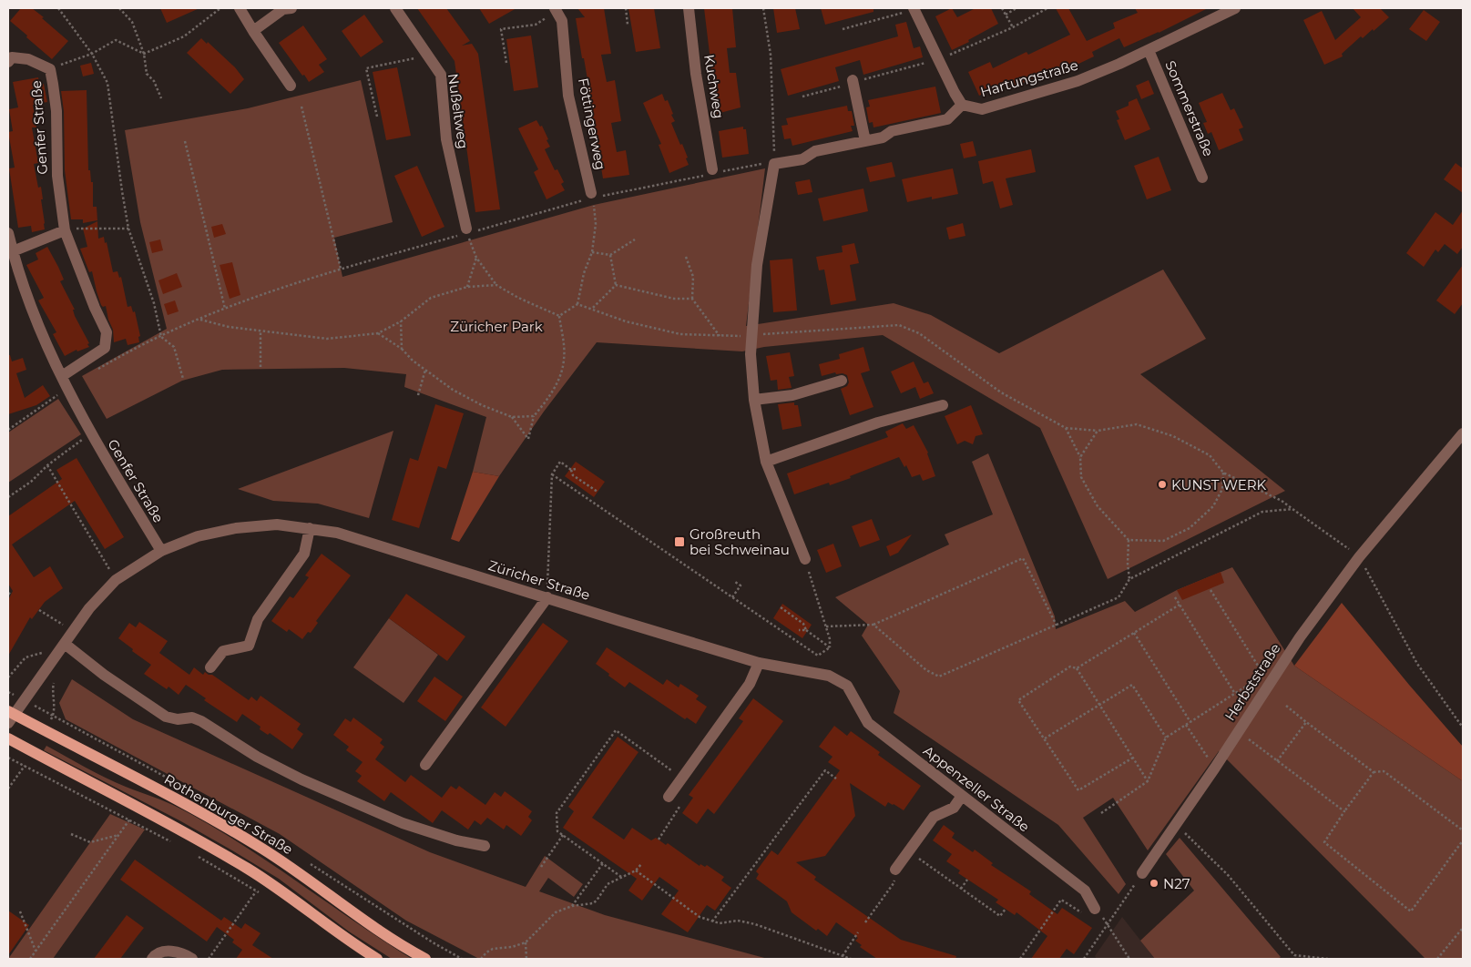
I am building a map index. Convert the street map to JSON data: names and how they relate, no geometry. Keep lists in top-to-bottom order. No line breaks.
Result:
{"streets":{"main road":["Rothenburger Straße"],"street":["Hartungstraße","Kuchweg","Sommerstraße","Nußeltweg","Föttingerweg","Genfer Straße","Züricher Straße","Herbststraße","Appenzeller Straße"]},"crossings":[["Hartungstraße","Sommerstraße"],["Genfer Straße","Züricher Straße"],["Züricher Straße","Appenzeller Straße"],["Züricher Straße","Rothenburger Straße"]],"parks":["Züricher Park"],"places":{"other":["KUNST WERK","N27"],"transit":["Großreuth bei Schweinau"]}}
